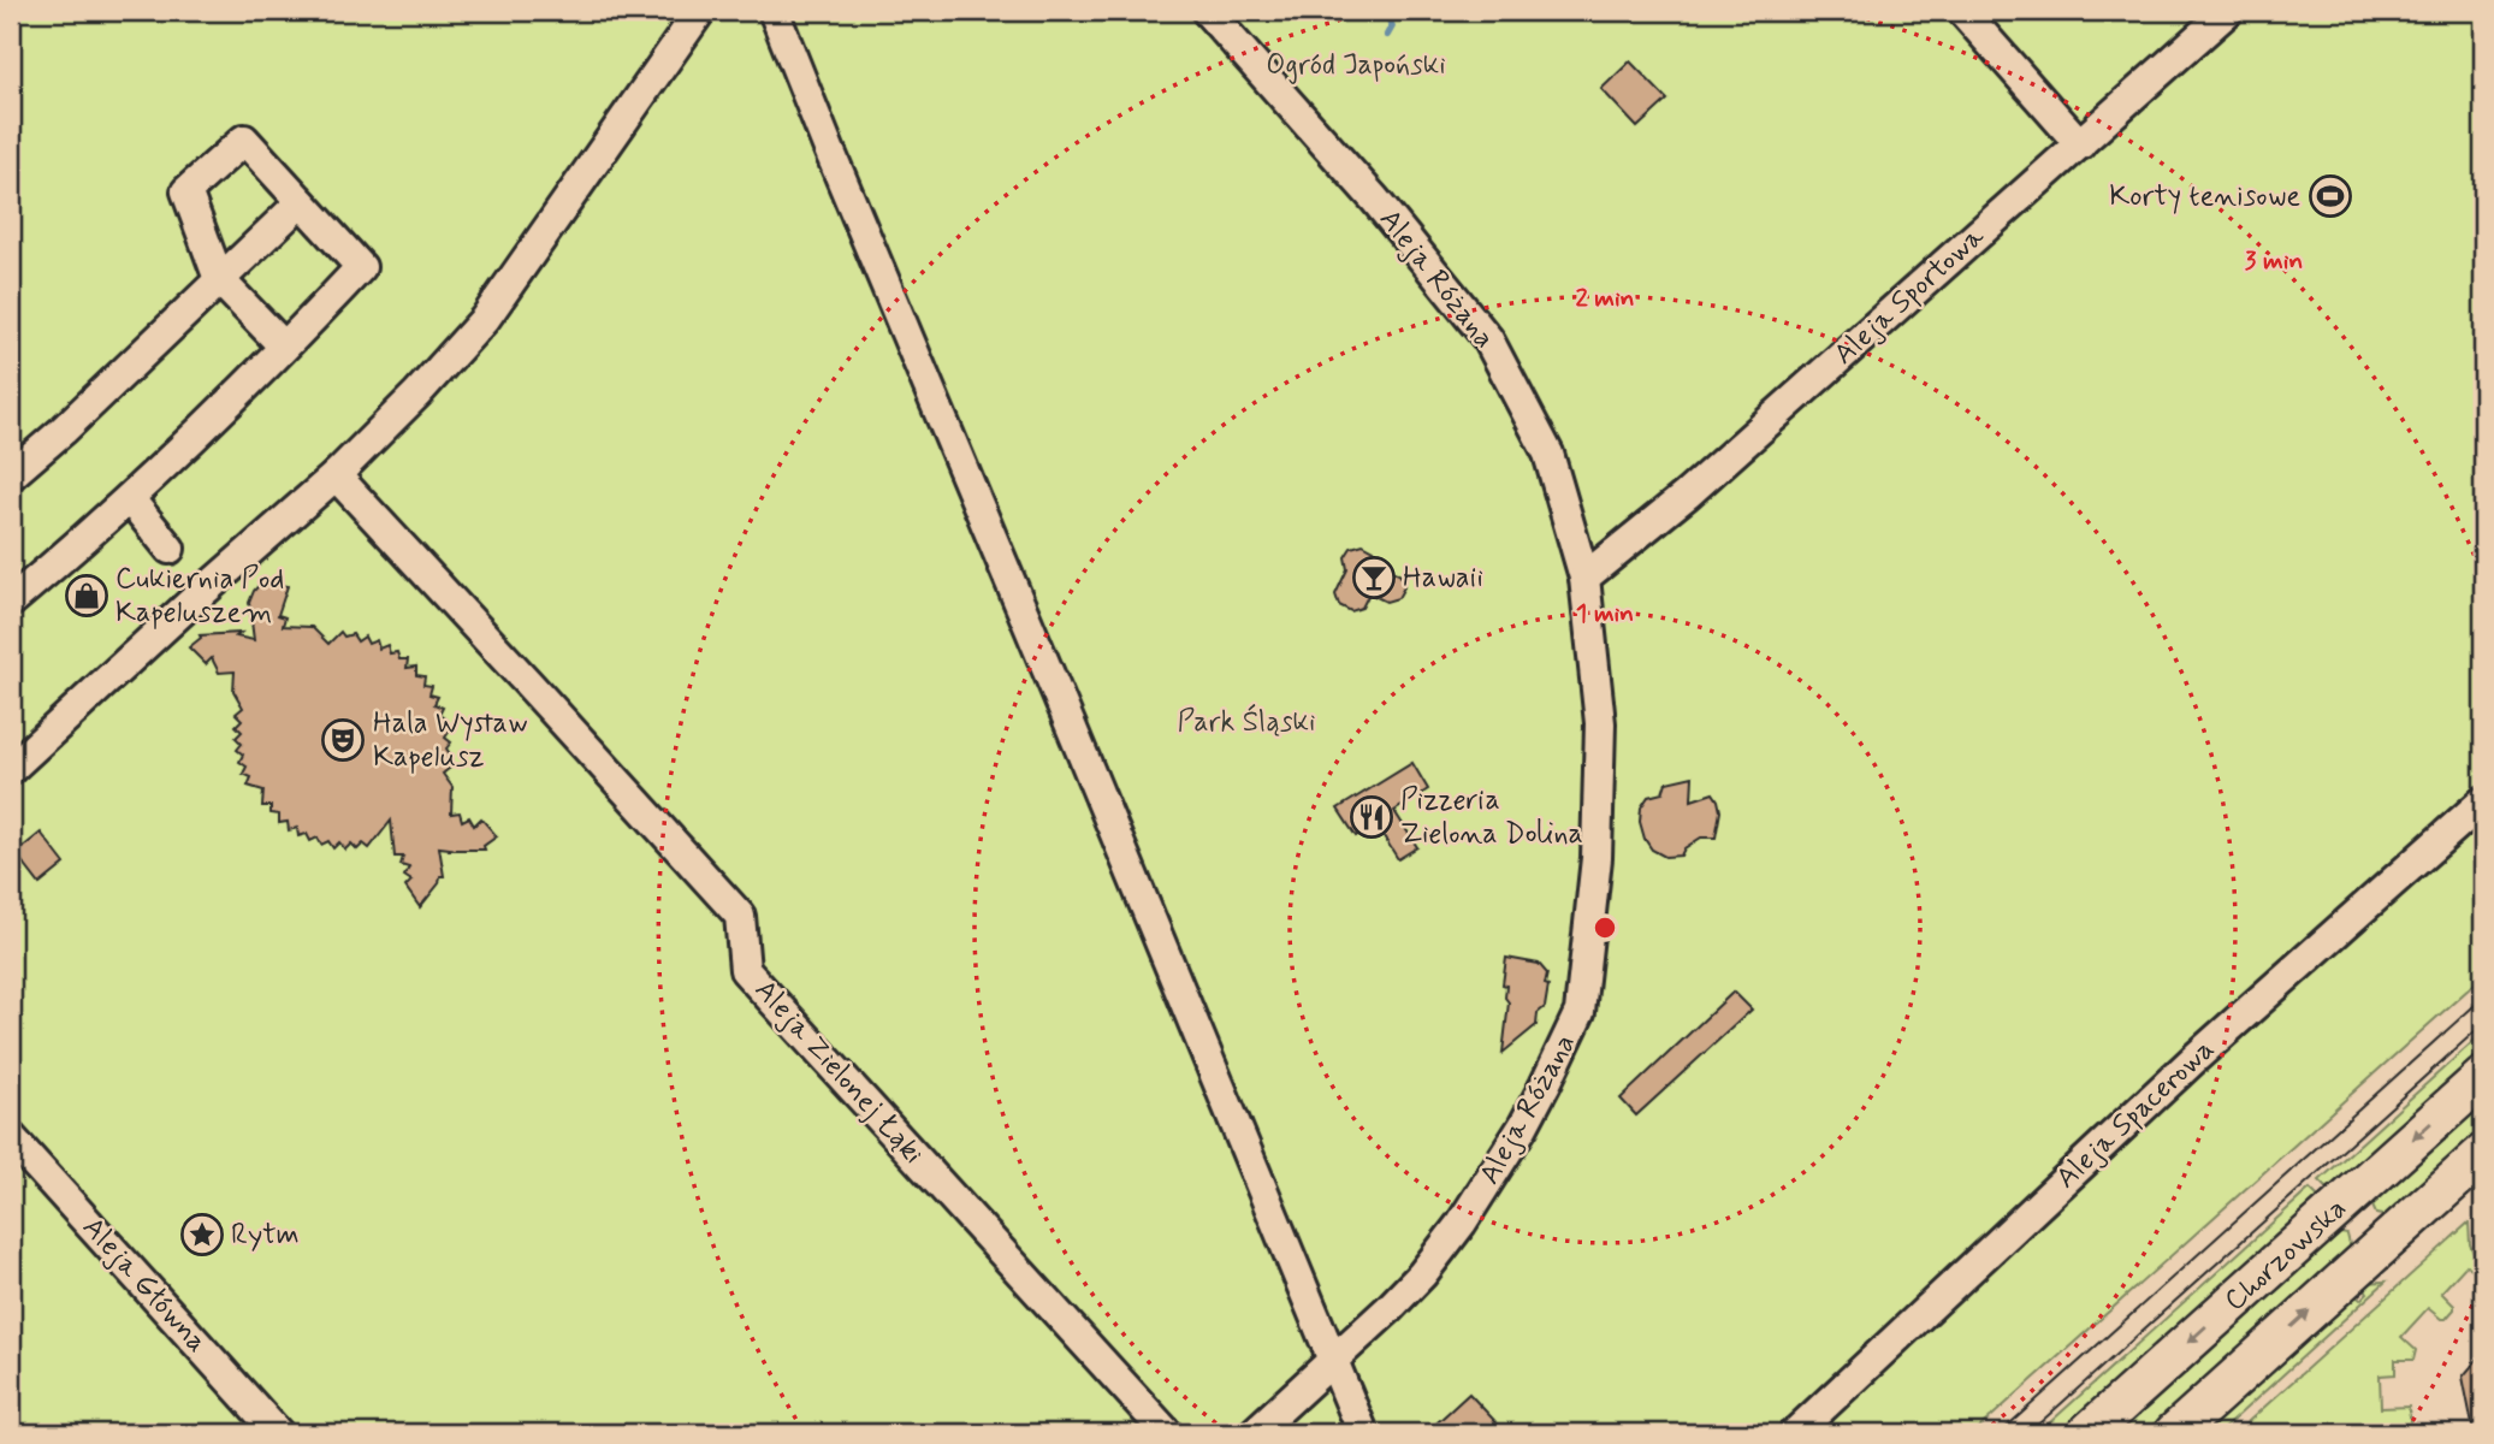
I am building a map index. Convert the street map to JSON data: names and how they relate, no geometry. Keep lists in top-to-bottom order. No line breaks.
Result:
{"streets":{"main road":["Chorzowska"],"street":["Aleja Różana","Aleja Sportowa","Aleja Zielonej Łąki","Aleja Spacerowa","Aleja Główna"]},"crossings":[["Aleja Różana","Aleja Sportowa"]],"parks":["Ogród Japoński","Park Śląski"],"places":{"sports":["Korty tenisowe"],"bar":["Hawaii"],"shop":["Cukiernia Pod Kapeluszem"],"theatre":["Hala Wystaw Kapelusz"],"restaurant":["Pizzeria Zielona Dolina"],"place":["Rytm"]},"rings":["3 min","2 min","1 min"]}
